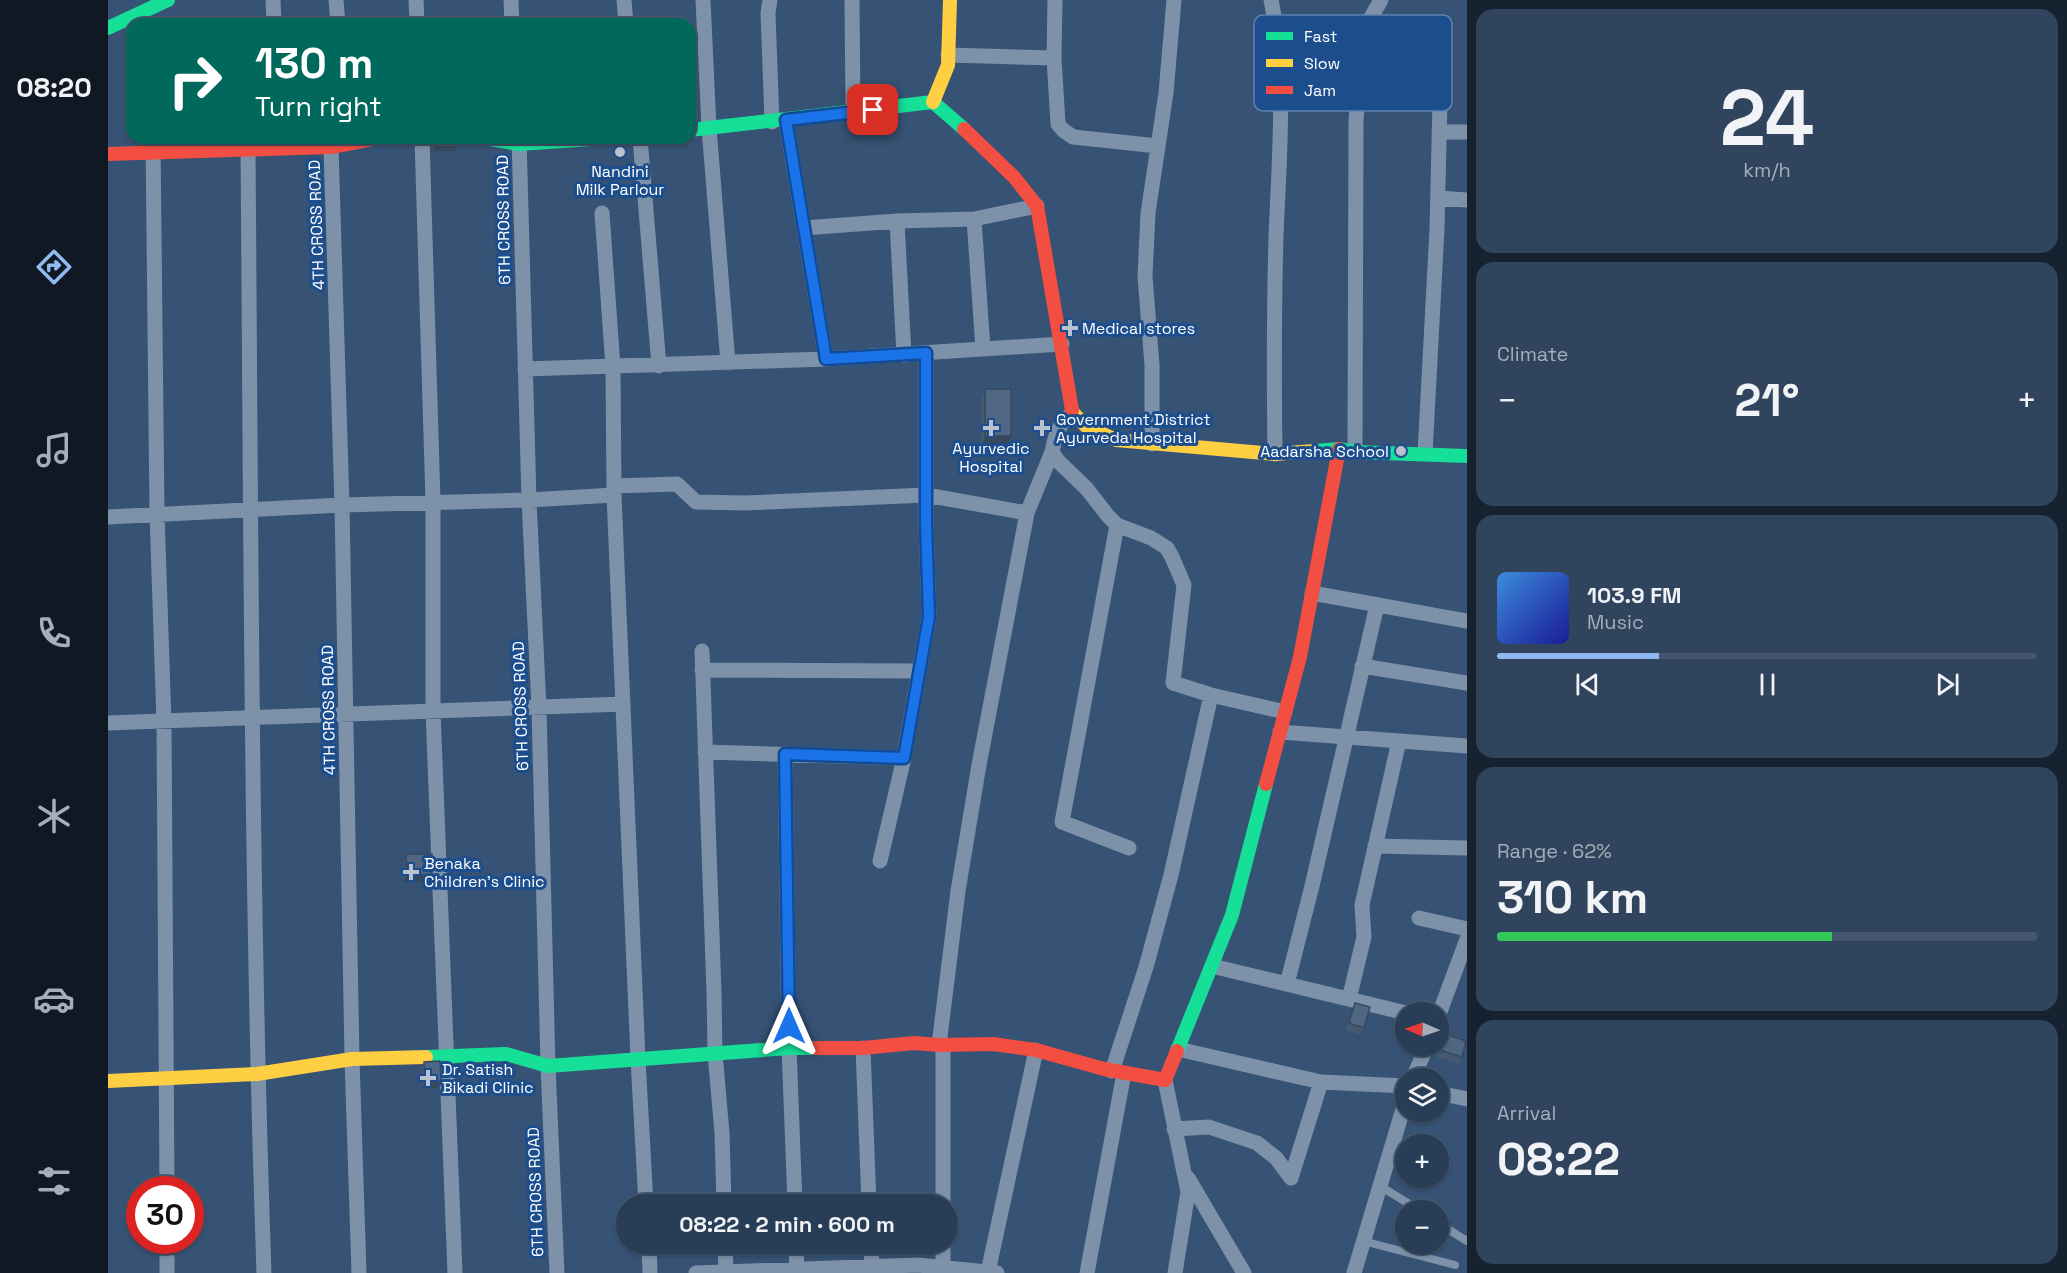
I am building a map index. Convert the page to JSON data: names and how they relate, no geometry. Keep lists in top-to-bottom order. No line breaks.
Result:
{"streets":{"street":["6TH CROSS ROAD","4TH CROSS ROAD"]},"places":{"other":["Nandini Milk Parlour","Aadarsha School"],"health":["Medical stores","Ayurvedic Hospital","Government District Ayurveda Hospital","Benaka Children's Clinic","Dr. Satish Bikadi Clinic"]},"legend":["Fast","Slow","Jam"],"north":"left","page":{"tabs":"08:20","tile":[["24","km/h"],"Climate",["Range · 62%","310 km"],["Arrival","08:22"]],"turn":["130 m","Turn right"],"heat":["−","21°","+"],"song":["103.9 FM","Music"],"map_buttons":["+","−"],"limit":"30","trip":"08:22 · 2 min · 600 m"}}
